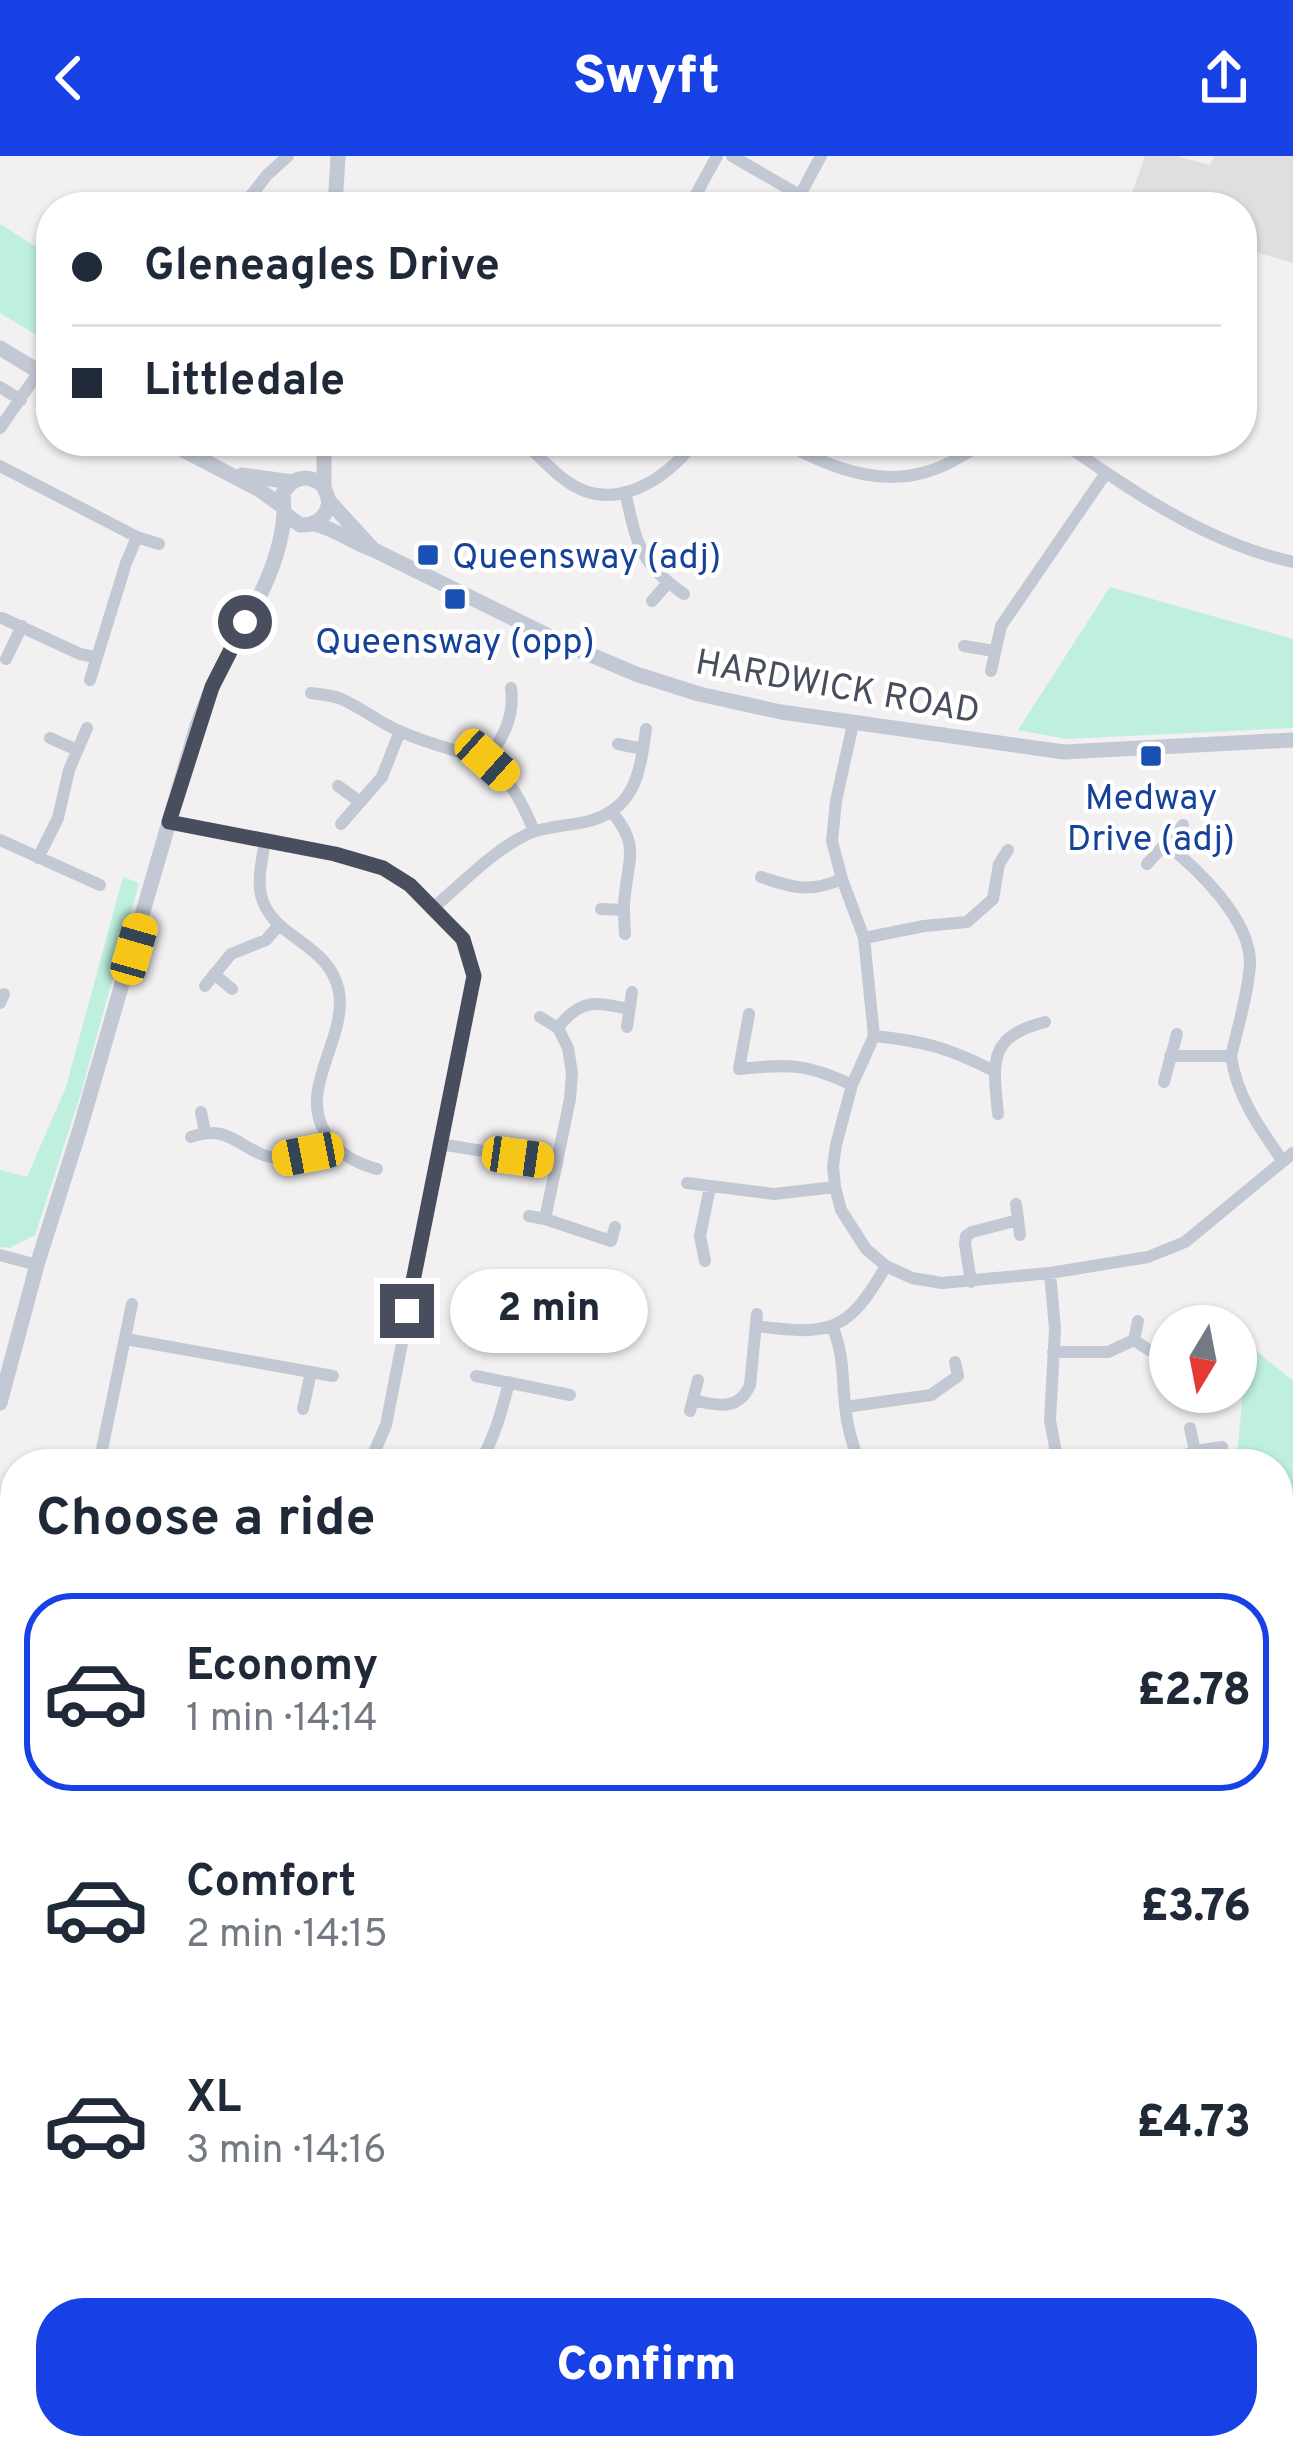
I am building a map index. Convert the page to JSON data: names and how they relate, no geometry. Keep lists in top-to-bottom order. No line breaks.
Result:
{"streets":{"street":["HARDWICK ROAD"]},"places":{"transit":["Queensway (adj)","Queensway (opp)","Medway Drive (adj)"]},"north":"bottom","page":{"header":"Swyft","banner":["Gleneagles Drive","Littledale"],"bubble":"2 min","heading":"Choose a ride","list":[{"name":"Economy","note":"1 min · 14:14","value":"£2.78"},{"name":"Comfort","note":"2 min · 14:15","value":"£3.76"},{"name":"XL","note":"3 min · 14:16","value":"£4.73"}],"buttons":"Confirm"}}
